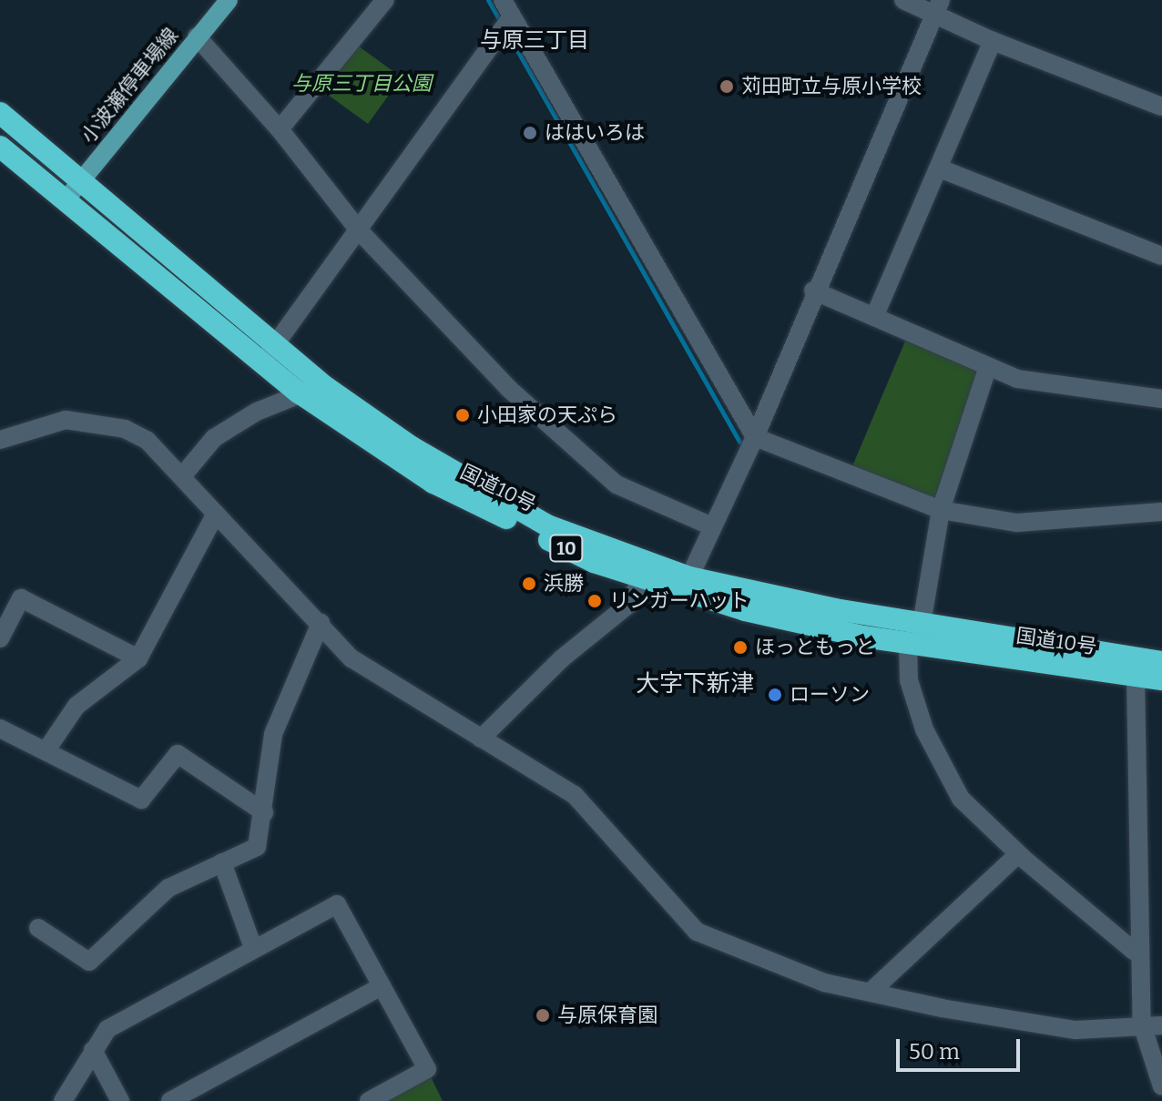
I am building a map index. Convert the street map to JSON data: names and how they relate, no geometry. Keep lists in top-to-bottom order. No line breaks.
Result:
{"streets":{"highway":["国道10号","10"],"main road":["小波瀬停車場線"]},"crossings":[["小波瀬停車場線","国道10号"],["小波瀬停車場線","10"],["国道10号","10"]],"districts":["与原三丁目","大字下新津"],"parks":["与原三丁目公園"],"places":["苅田町立与原小学校","ははいろは","小田家の天ぷら","浜勝","リンガーハット","ほっともっと","ローソン","与原保育園"],"scale_bar":"50 m"}
